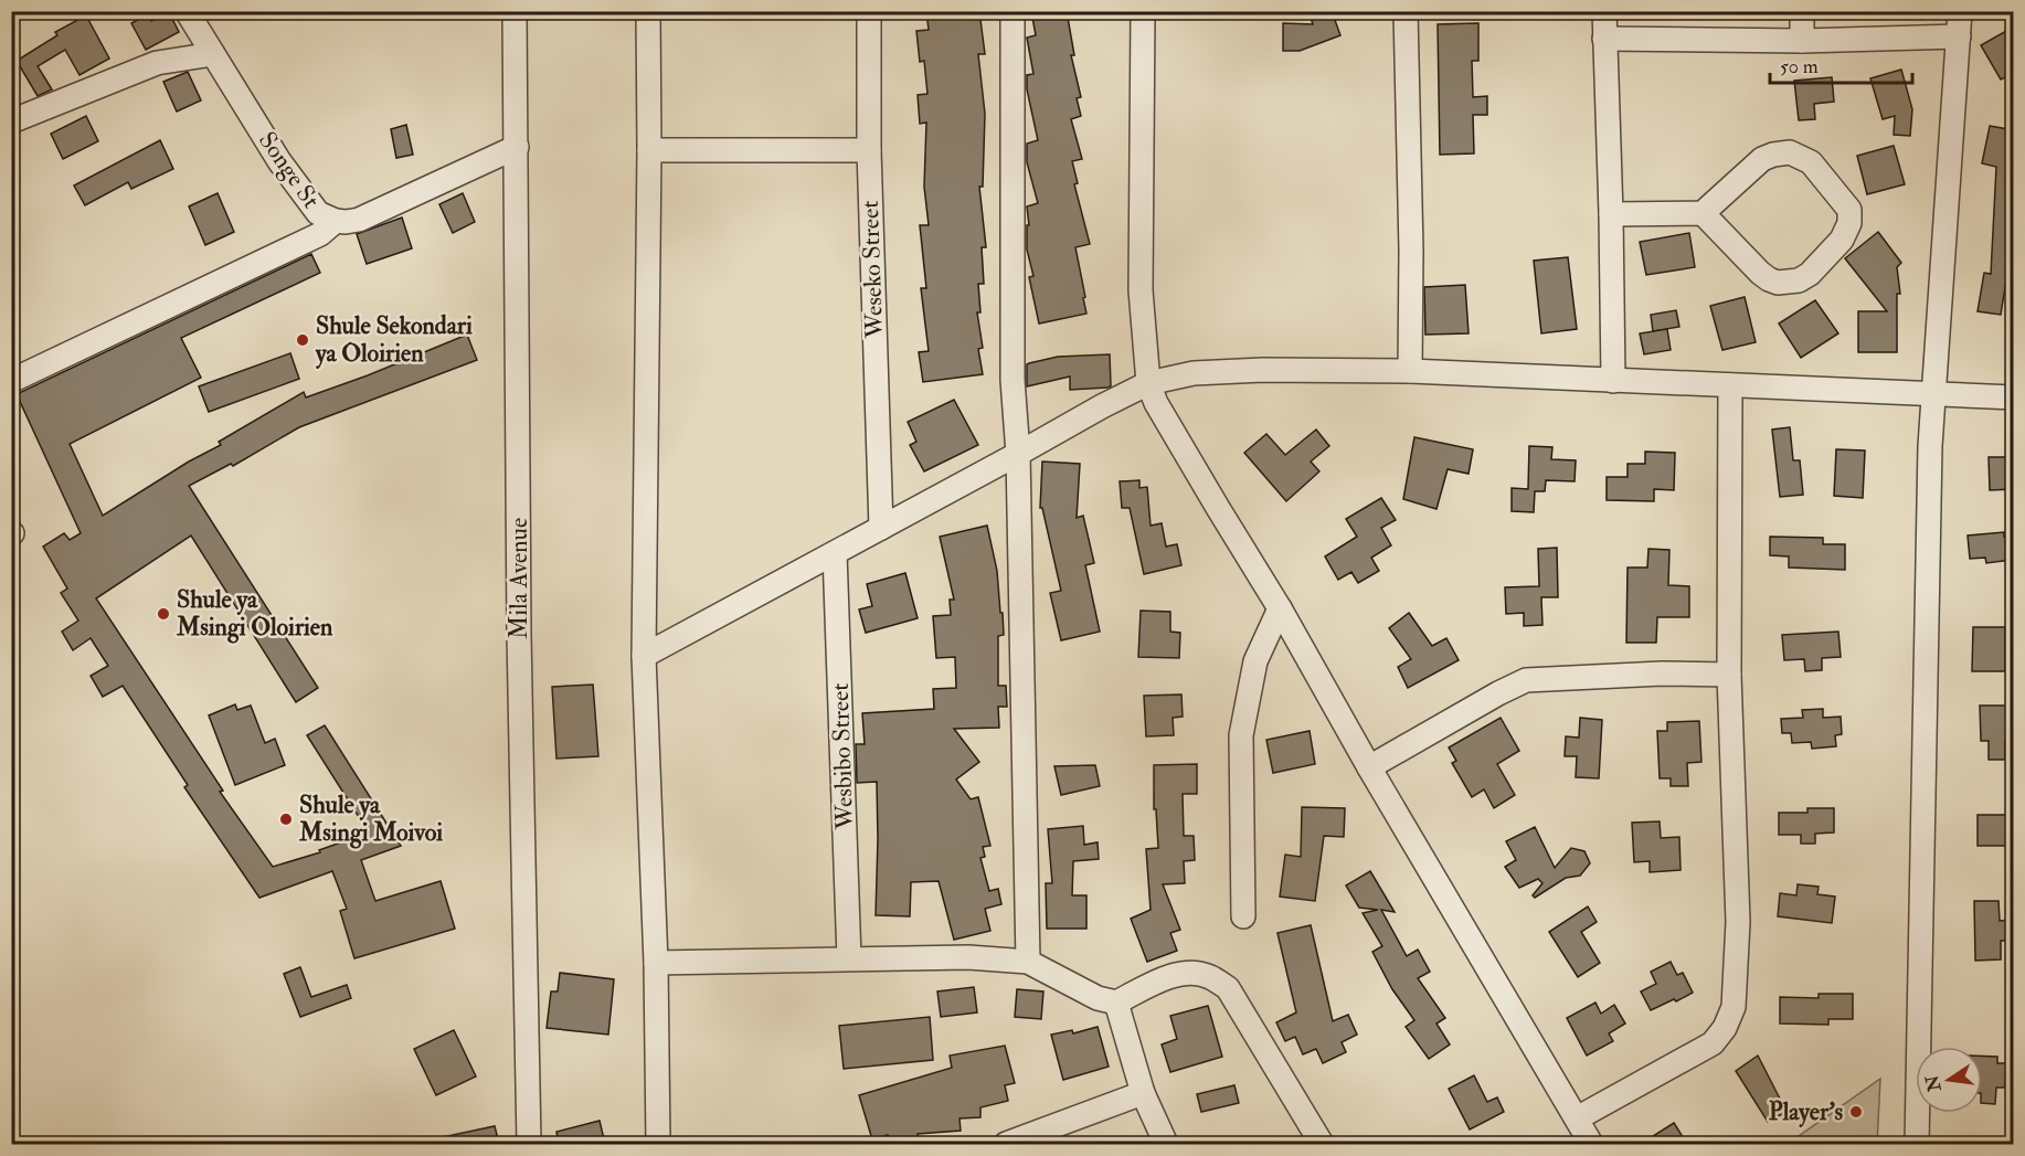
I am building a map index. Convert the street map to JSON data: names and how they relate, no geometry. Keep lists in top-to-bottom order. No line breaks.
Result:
{"streets":{"street":["Songe St","Weseko Street","Mila Avenue","Wesbibo Street"]},"crossings":[["Songe St","Mila Avenue"]],"places":["Shule Sekondari ya Oloirien","Shule ya Msingi Oloirien","Shule ya Msingi Moivoi","Player's"],"scale_bar":"50 m","north":"left"}
